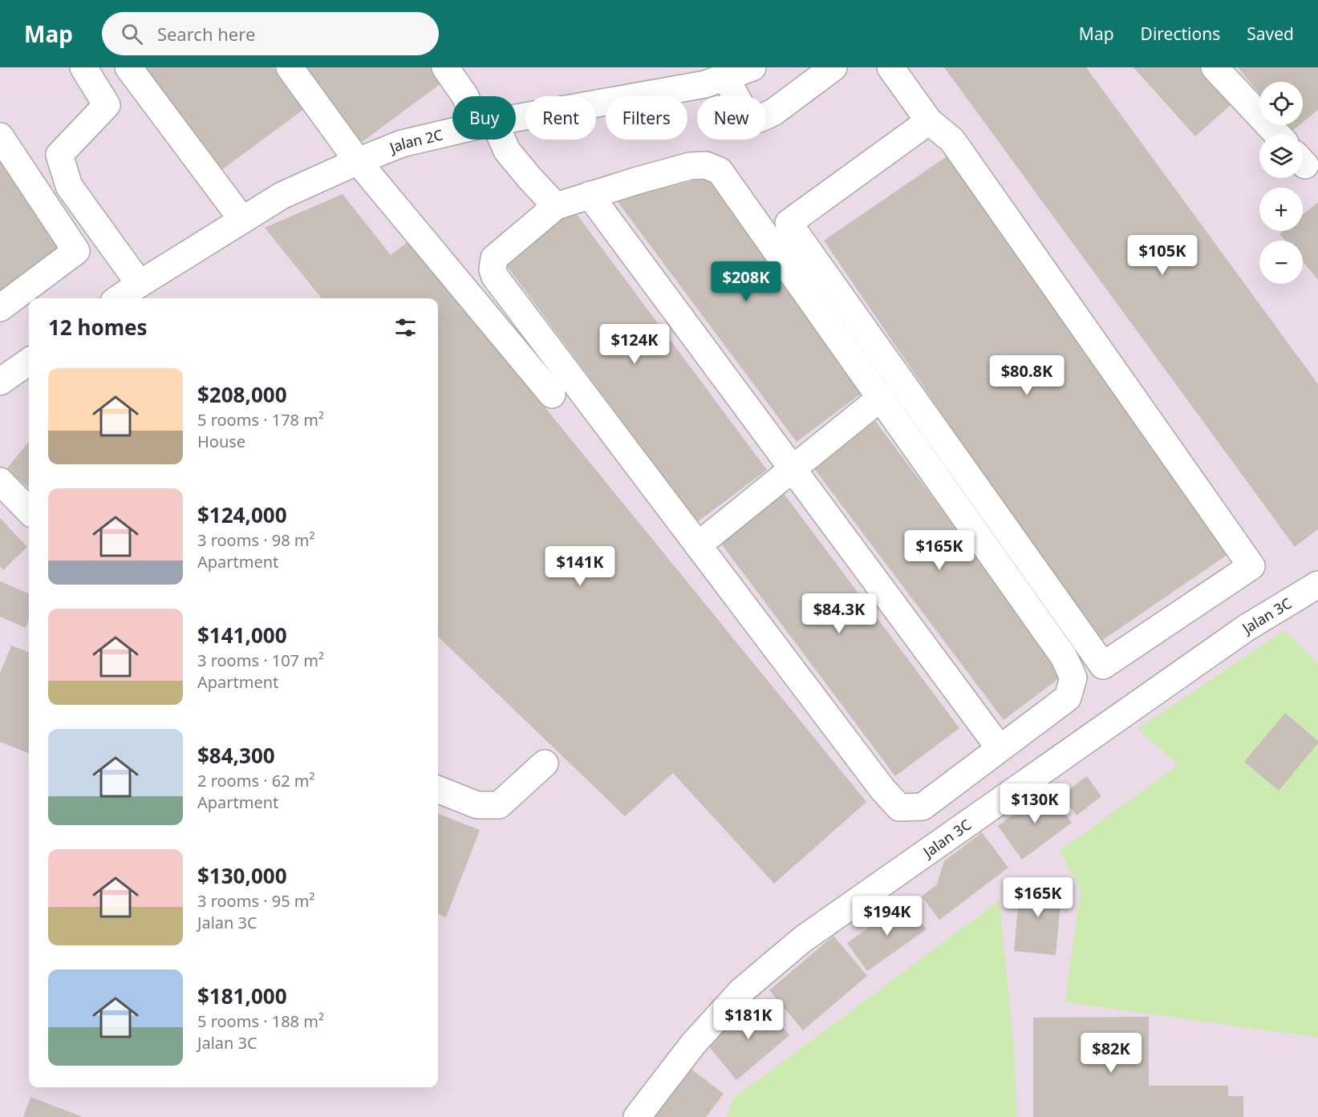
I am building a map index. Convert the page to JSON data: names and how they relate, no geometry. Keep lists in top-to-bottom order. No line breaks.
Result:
{"streets":{"street":["Jalan 2C","Jalan 3C"]},"page":{"header":"Map","search":"Search here","nav":["Map","Directions","Saved"],"map_buttons":["+","−"],"chip":["Buy","Rent","Filters","New"],"price":["$105K","$208K","$124K","$80.8K","$165K","$141K","$84.3K","$130K","$165K","$194K","$181K","$82K"],"heading":"12 homes","list":[{"name":"$208,000","note":"5 rooms · 178 m² · House"},{"name":"$124,000","note":"3 rooms · 98 m² · Apartment"},{"name":"$141,000","note":"3 rooms · 107 m² · Apartment"},{"name":"$84,300","note":"2 rooms · 62 m² · Apartment"},{"name":"$130,000","note":"3 rooms · 95 m² · Jalan 3C"},{"name":"$181,000","note":"5 rooms · 188 m² · Jalan 3C"}]}}
